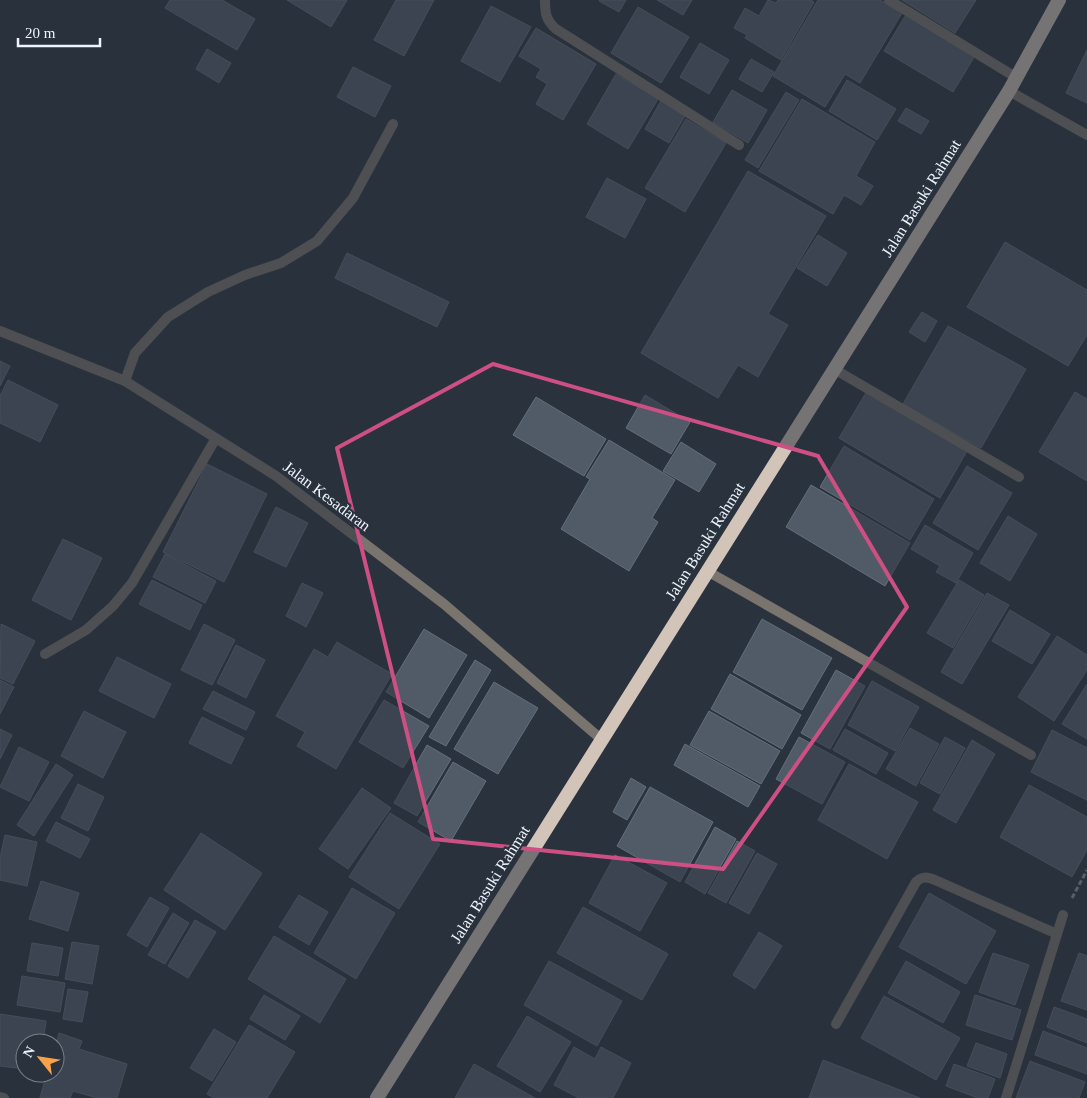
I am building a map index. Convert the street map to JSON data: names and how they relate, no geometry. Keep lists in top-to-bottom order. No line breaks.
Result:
{"streets":{"highway":["Jalan Basuki Rahmat"],"street":["Jalan Kesadaran"]},"crossings":[["Jalan Basuki Rahmat","Jalan Kesadaran"]],"scale_bar":"20 m","north":"top left"}
